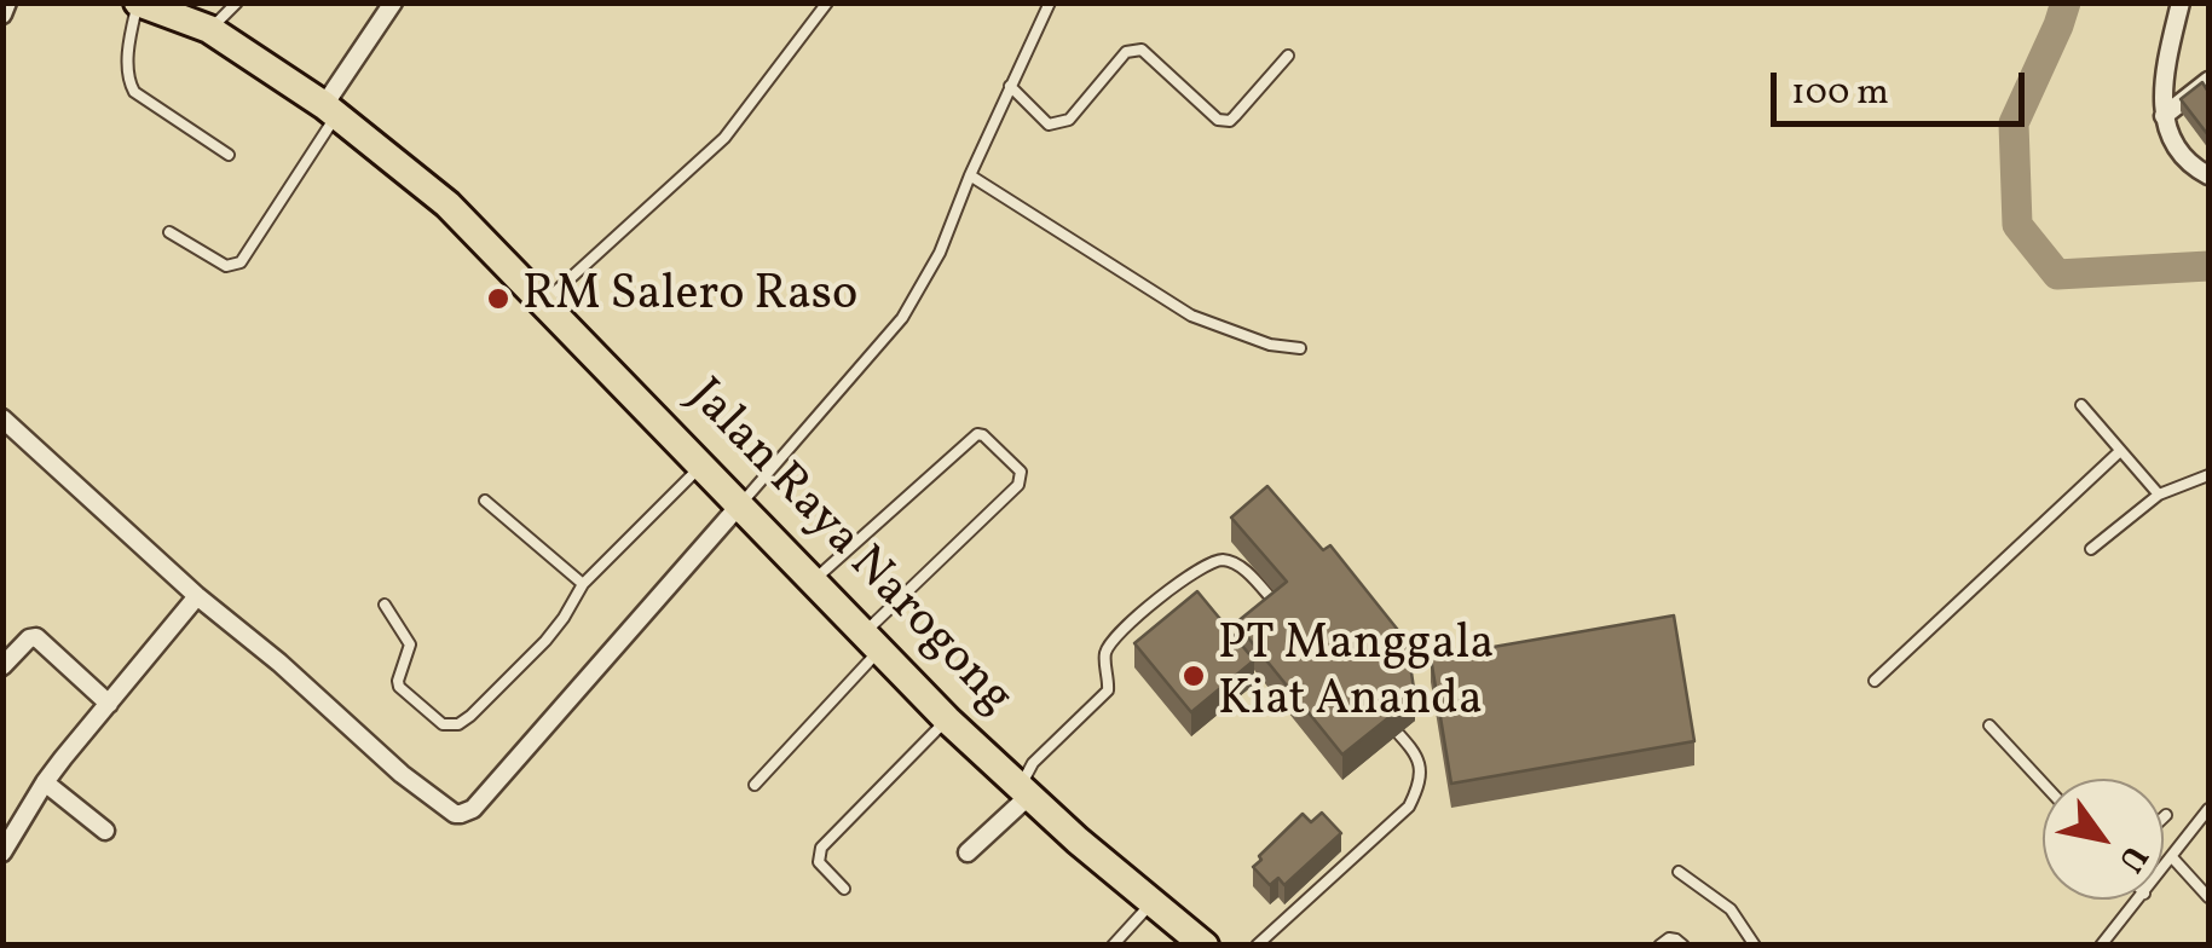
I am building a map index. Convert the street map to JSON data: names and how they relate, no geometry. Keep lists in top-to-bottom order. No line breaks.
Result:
{"streets":{"main road":["Jalan Raya Narogong"]},"places":["RM Salero Raso","PT Manggala Kiat Ananda"],"scale_bar":"100 m","north":"bottom right"}
